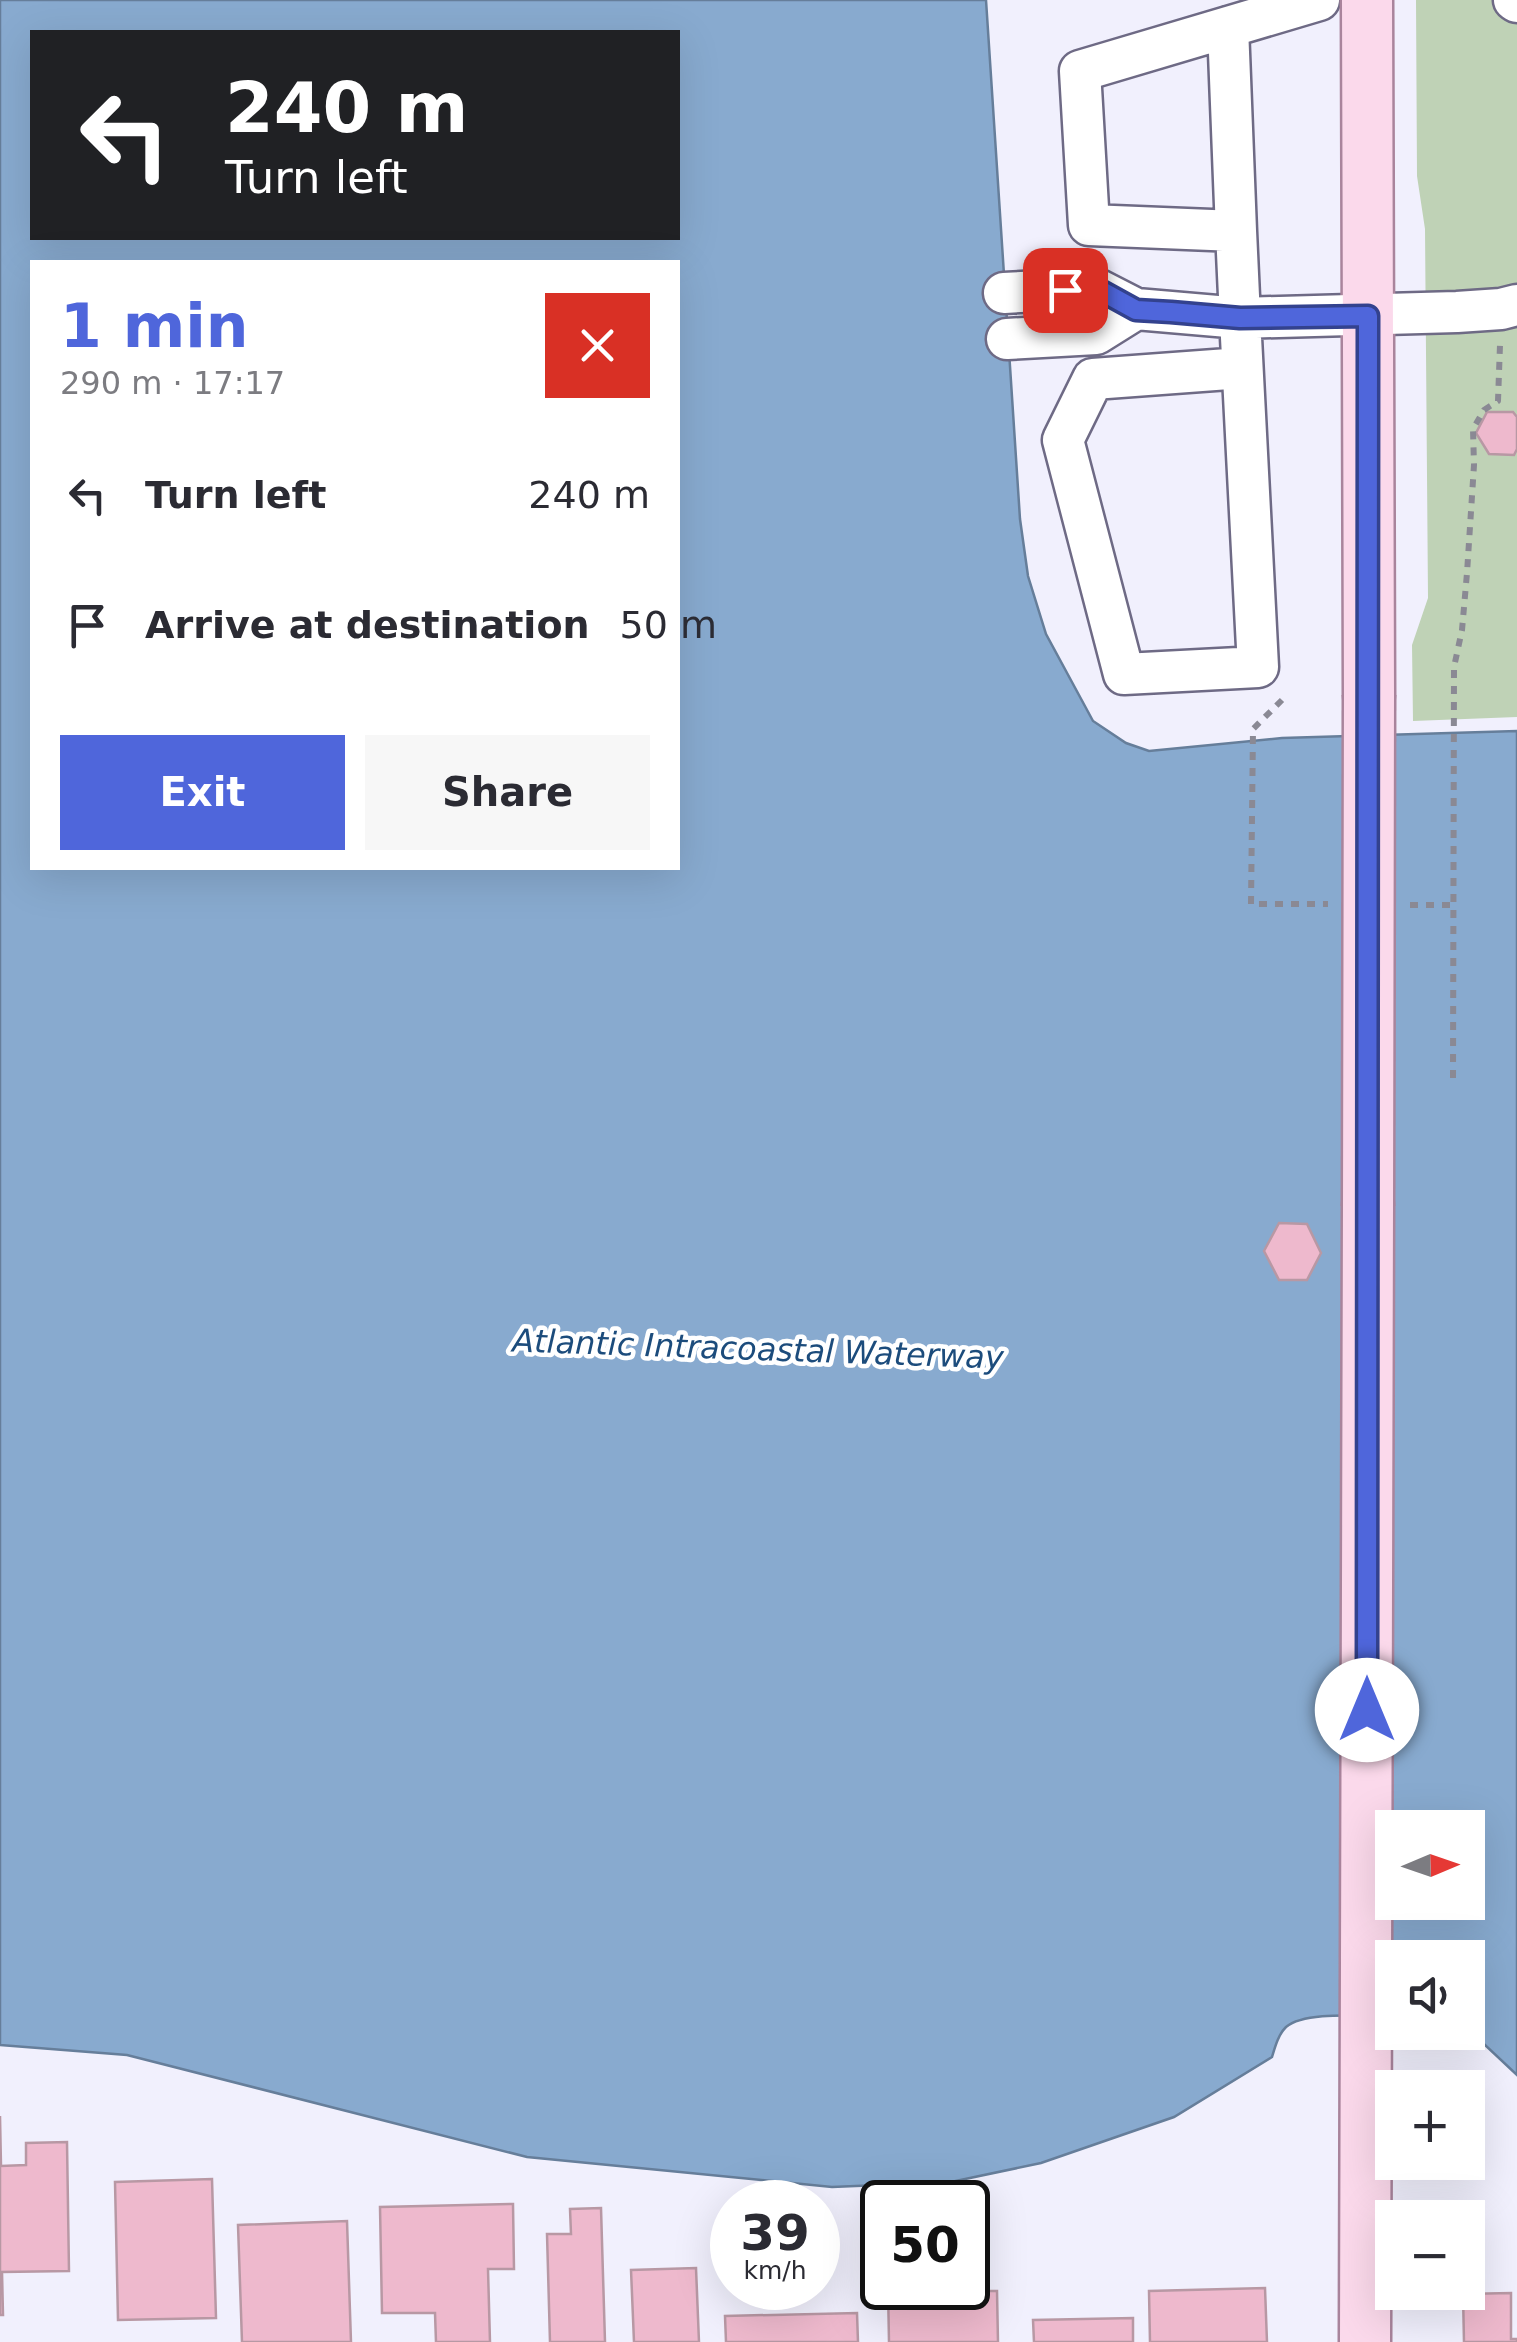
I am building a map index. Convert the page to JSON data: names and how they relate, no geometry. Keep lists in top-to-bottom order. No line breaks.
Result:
{"water":["Atlantic Intracoastal Waterway"],"north":"right","page":{"turn":["240 m","Turn left"],"heading":["1 min","290 m · 17:17"],"list":[{"name":"Turn left","value":"240 m"},{"name":"Arrive at destination","value":"50 m"}],"buttons":["Exit","Share"],"map_buttons":["+","−"],"speed":"39 km/h","limit":"50"}}
